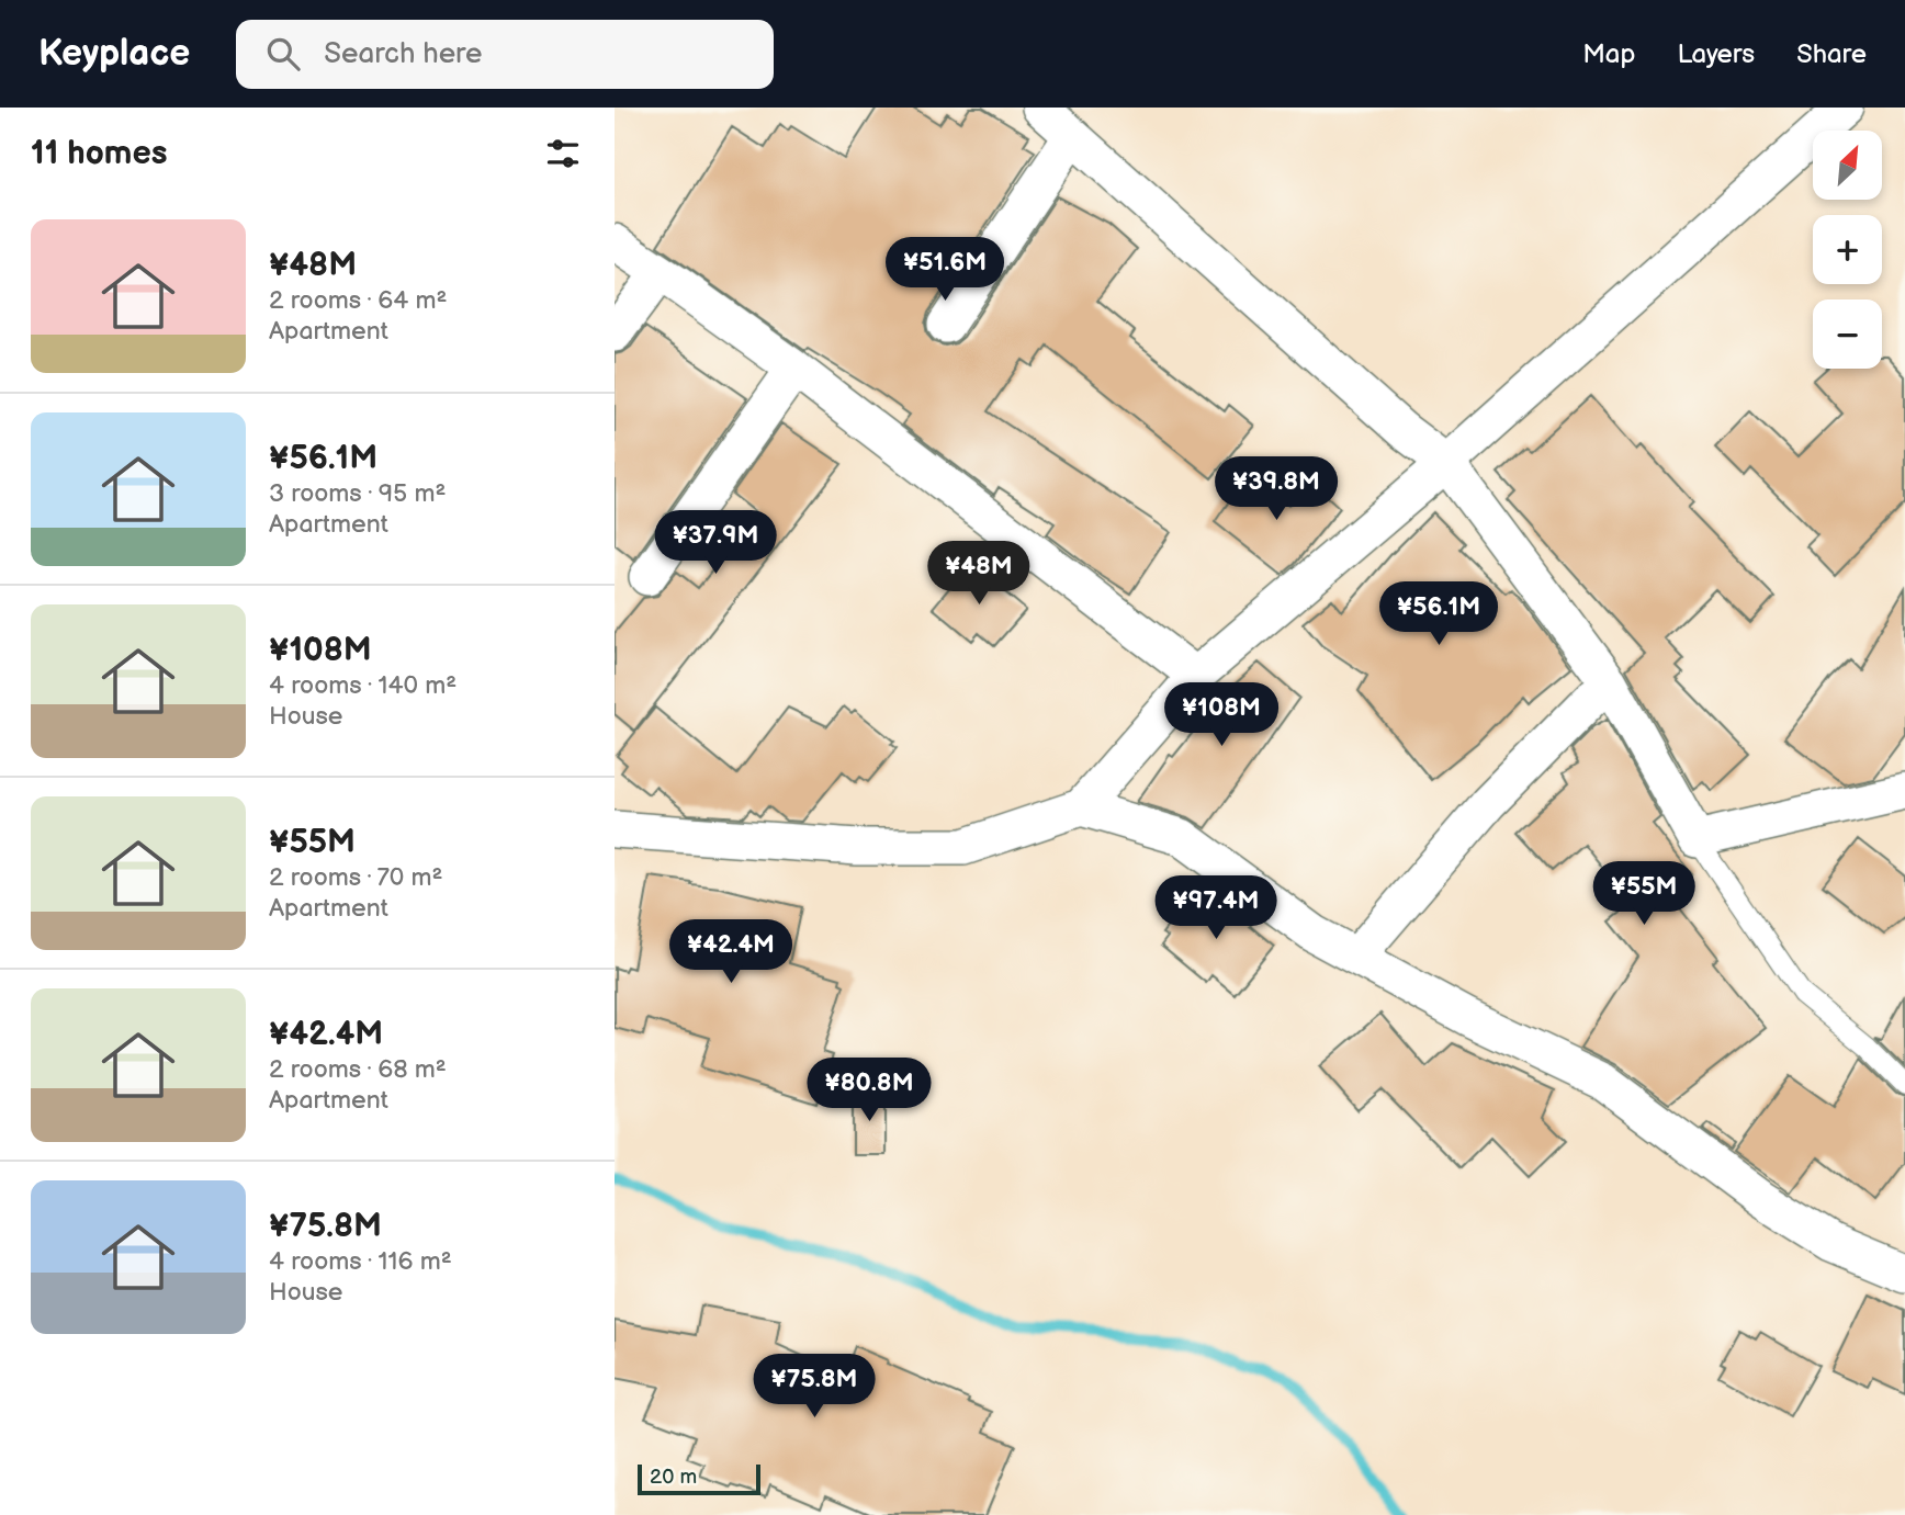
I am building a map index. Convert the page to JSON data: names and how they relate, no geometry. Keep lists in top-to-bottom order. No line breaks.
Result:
{"scale_bar":"20 m","north":"top right","page":{"header":"Keyplace","search":"Search here","nav":["Map","Layers","Share"],"heading":"11 homes","map_buttons":["+","−"],"list":[{"name":"¥48M","note":"2 rooms · 64 m² · Apartment"},{"name":"¥56.1M","note":"3 rooms · 95 m² · Apartment"},{"name":"¥108M","note":"4 rooms · 140 m² · House"},{"name":"¥55M","note":"2 rooms · 70 m² · Apartment"},{"name":"¥42.4M","note":"2 rooms · 68 m² · Apartment"},{"name":"¥75.8M","note":"4 rooms · 116 m² · House"}],"price":["¥51.6M","¥39.8M","¥37.9M","¥48M","¥56.1M","¥108M","¥55M","¥97.4M","¥42.4M","¥80.8M","¥75.8M"],"scale":"20 m"}}
